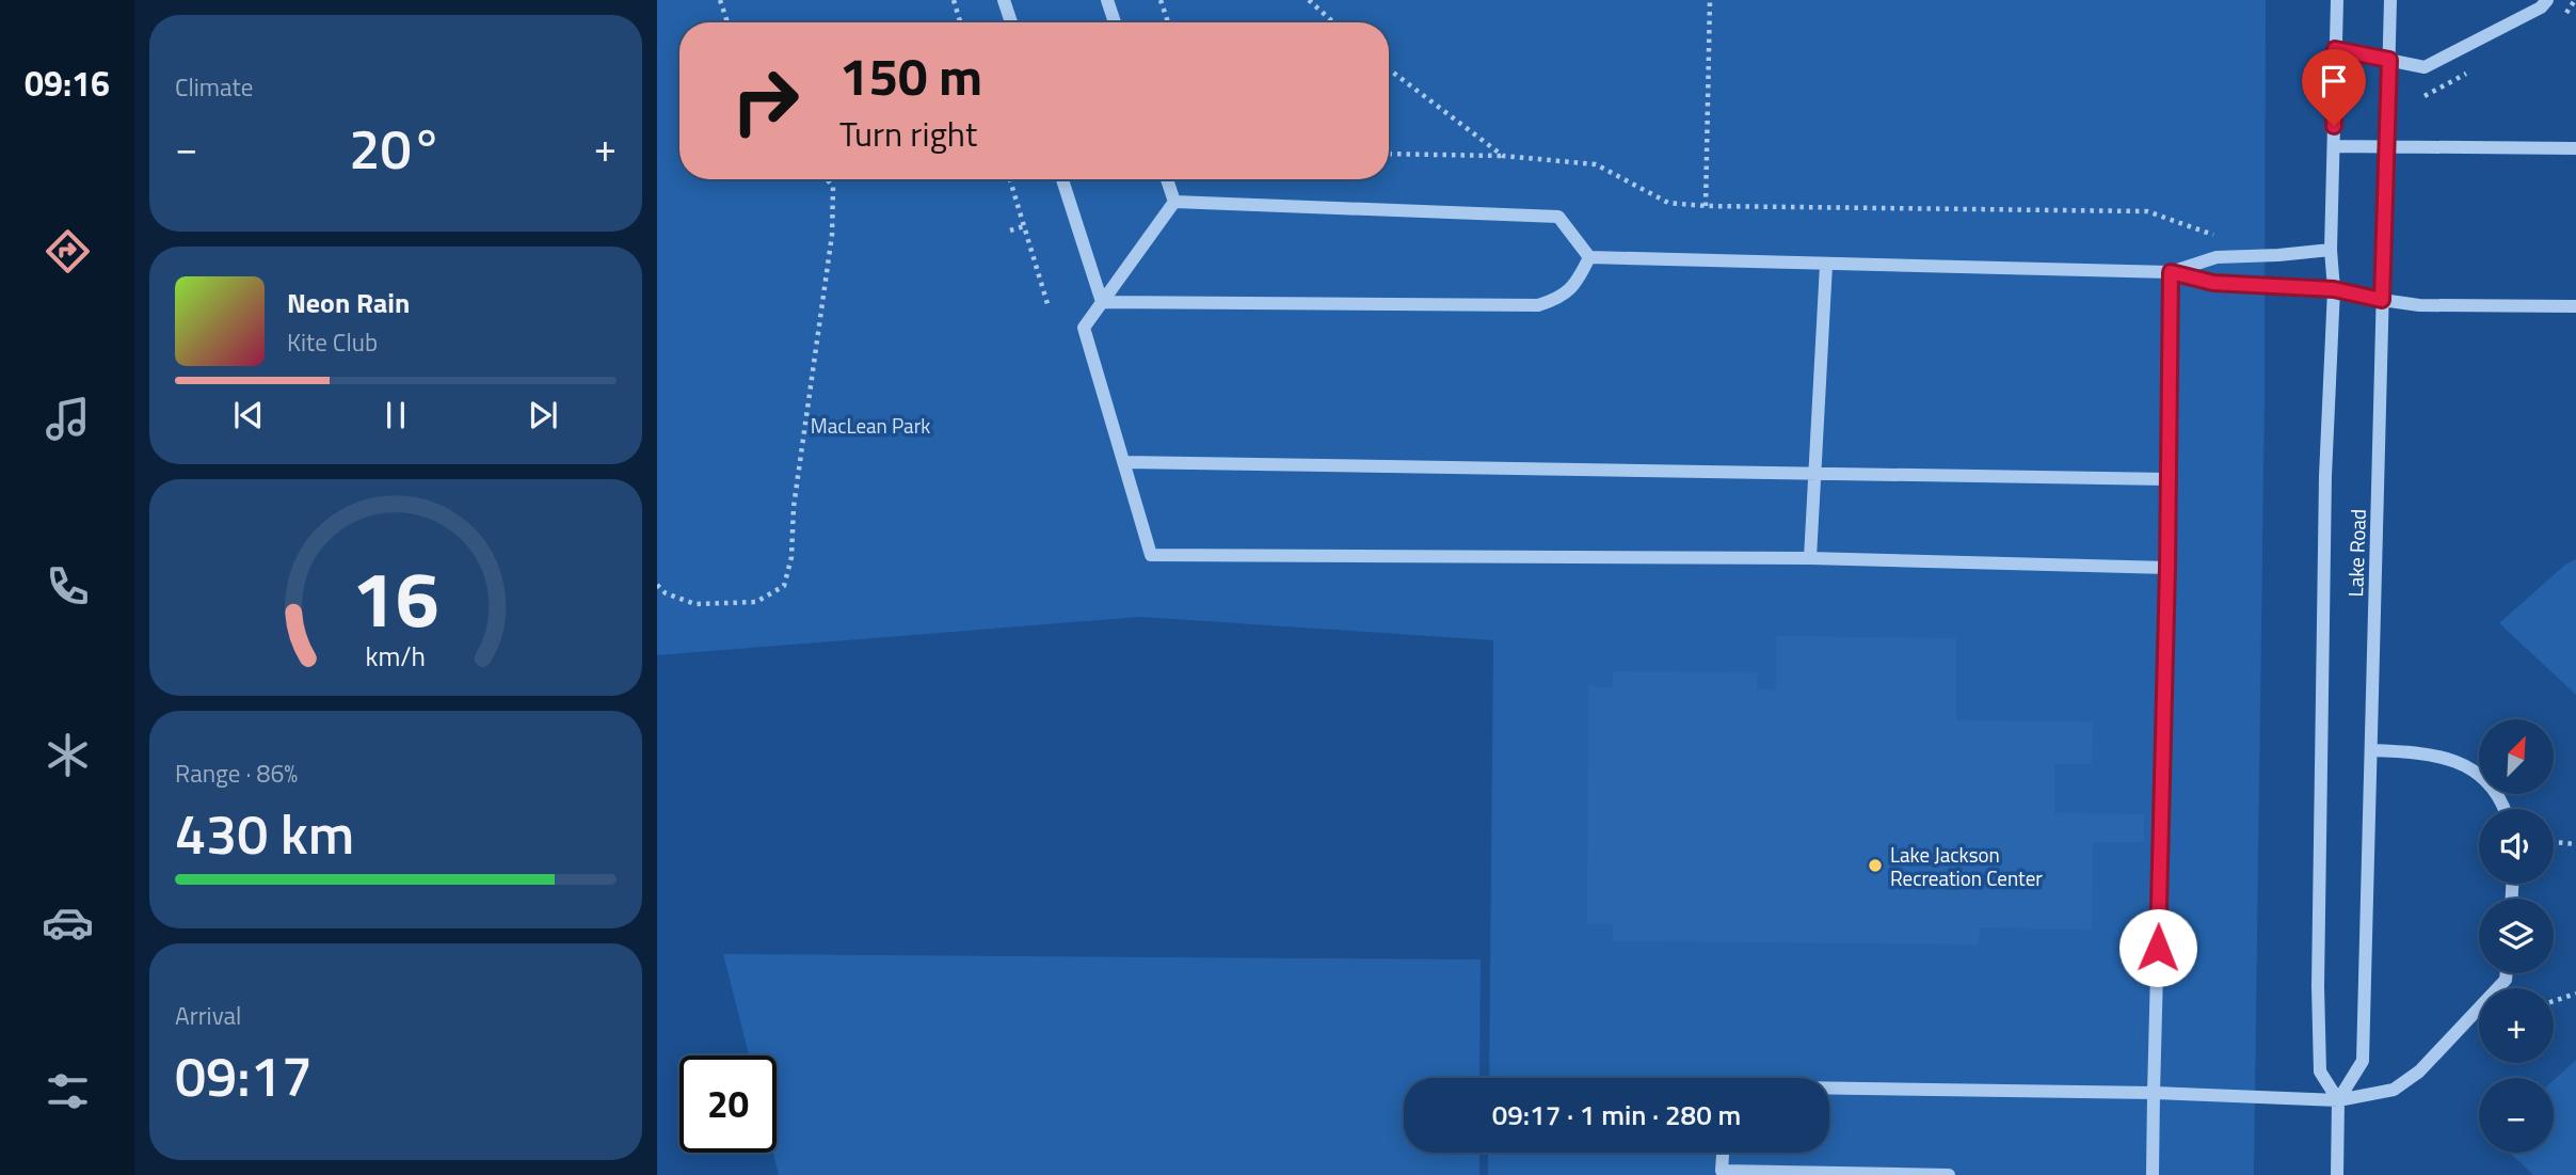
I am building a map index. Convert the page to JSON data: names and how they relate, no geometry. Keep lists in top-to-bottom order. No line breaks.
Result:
{"streets":{"street":["Lake Road"]},"parks":["MacLean Park"],"places":["Lake Jackson Recreation Center"],"north":"top right","page":{"tabs":"09:16","tile":["Climate",["Range · 86%","430 km"],["Arrival","09:17"]],"turn":["150 m","Turn right"],"heat":["−","20°","+"],"song":["Neon Rain","Kite Club"],"map_buttons":["+","−"],"limit":"20","trip":"09:17 · 1 min · 280 m","gauge":["16","km/h"]}}
